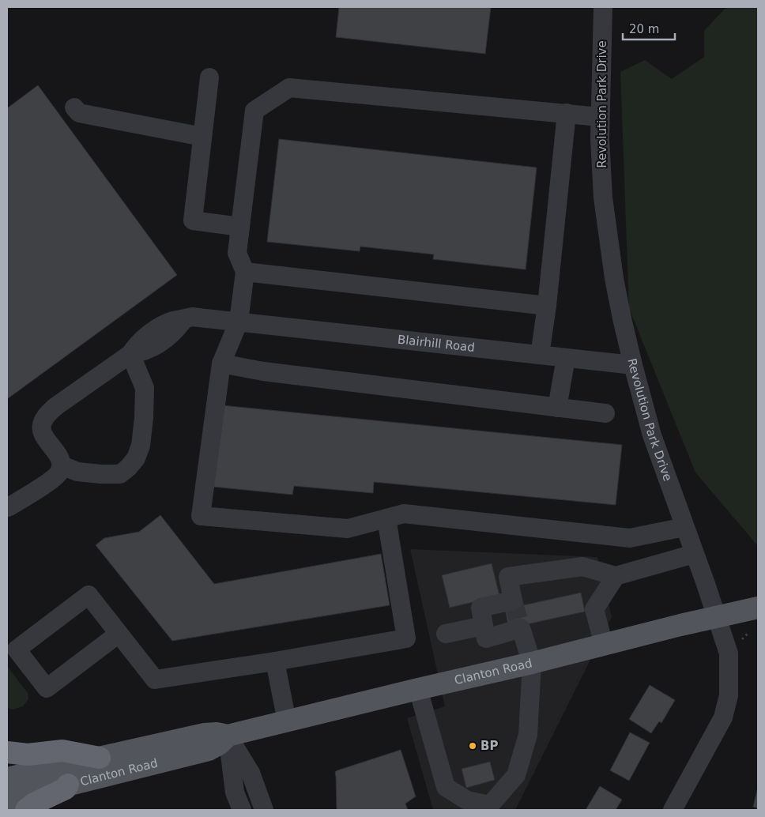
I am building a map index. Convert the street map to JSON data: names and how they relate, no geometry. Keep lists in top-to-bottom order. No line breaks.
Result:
{"streets":{"main road":["Clanton Road"],"street":["Revolution Park Drive","Blairhill Road"]},"crossings":[["Revolution Park Drive","Blairhill Road"],["Revolution Park Drive","Clanton Road"]],"places":["BP"],"scale_bar":"20 m"}
